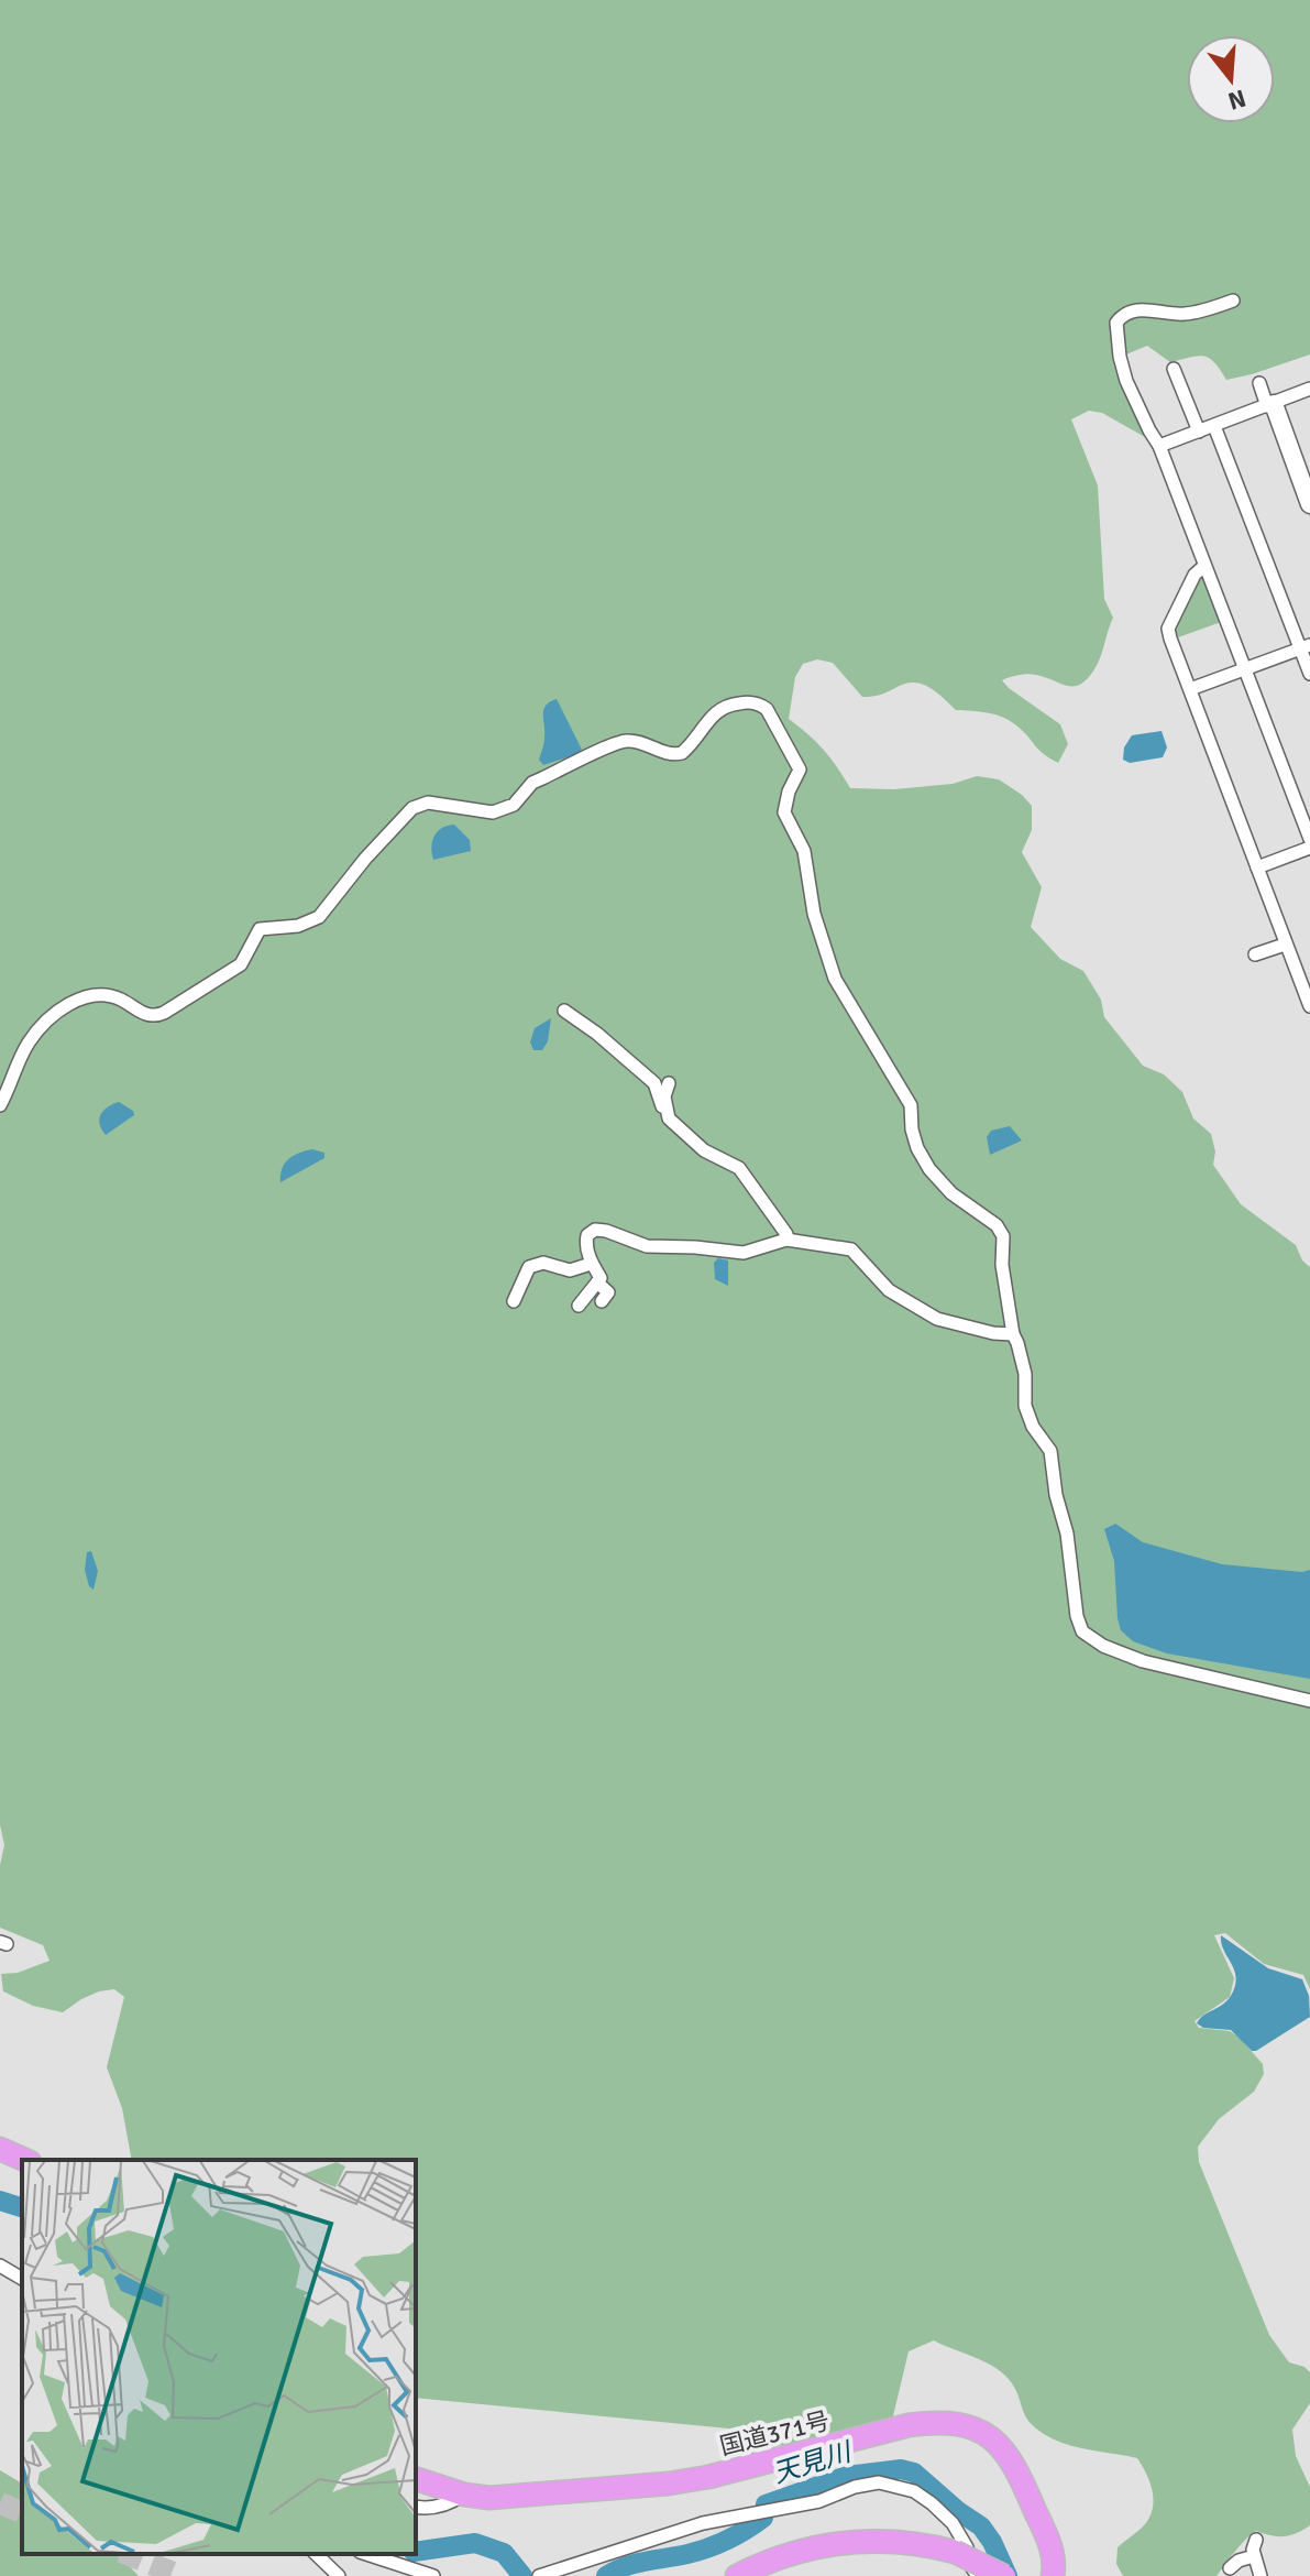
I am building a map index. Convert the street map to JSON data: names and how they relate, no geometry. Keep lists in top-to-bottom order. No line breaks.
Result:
{"streets":{"highway":["国道371号"]},"water":["天見川"],"north":"bottom"}
